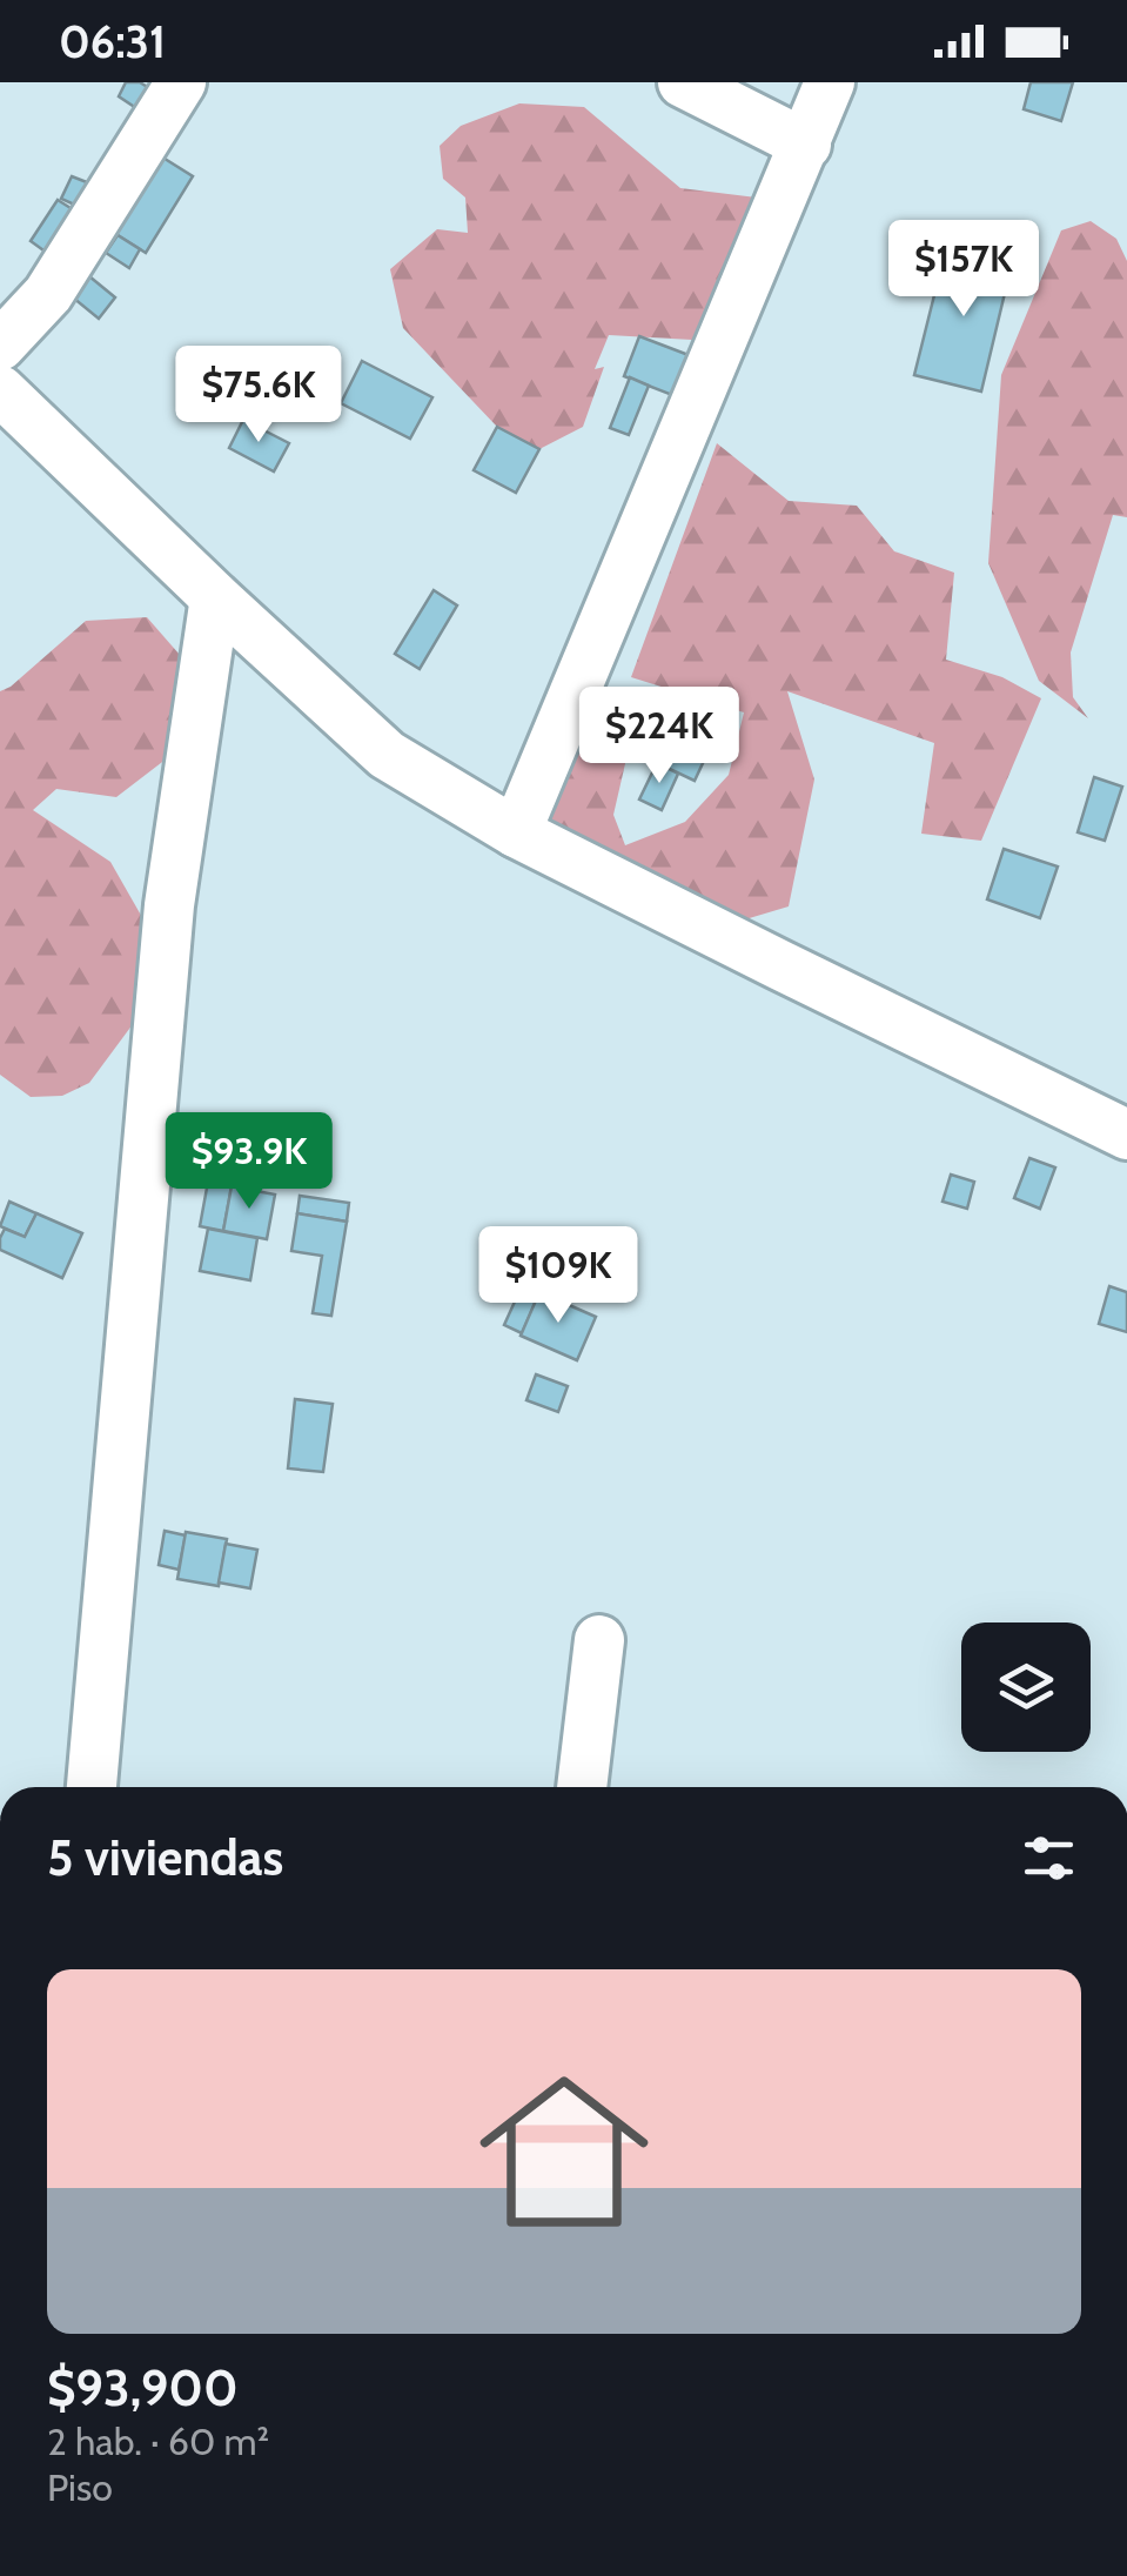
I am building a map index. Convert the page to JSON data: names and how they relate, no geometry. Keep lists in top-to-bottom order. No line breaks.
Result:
{"page":{"status":"06:31","price":["$157K","$75.6K","$224K","$93.9K","$109K"],"heading":"5 viviendas","list":[{"name":"$93,900","note":"2 hab. · 60 m² · Piso"}]}}
